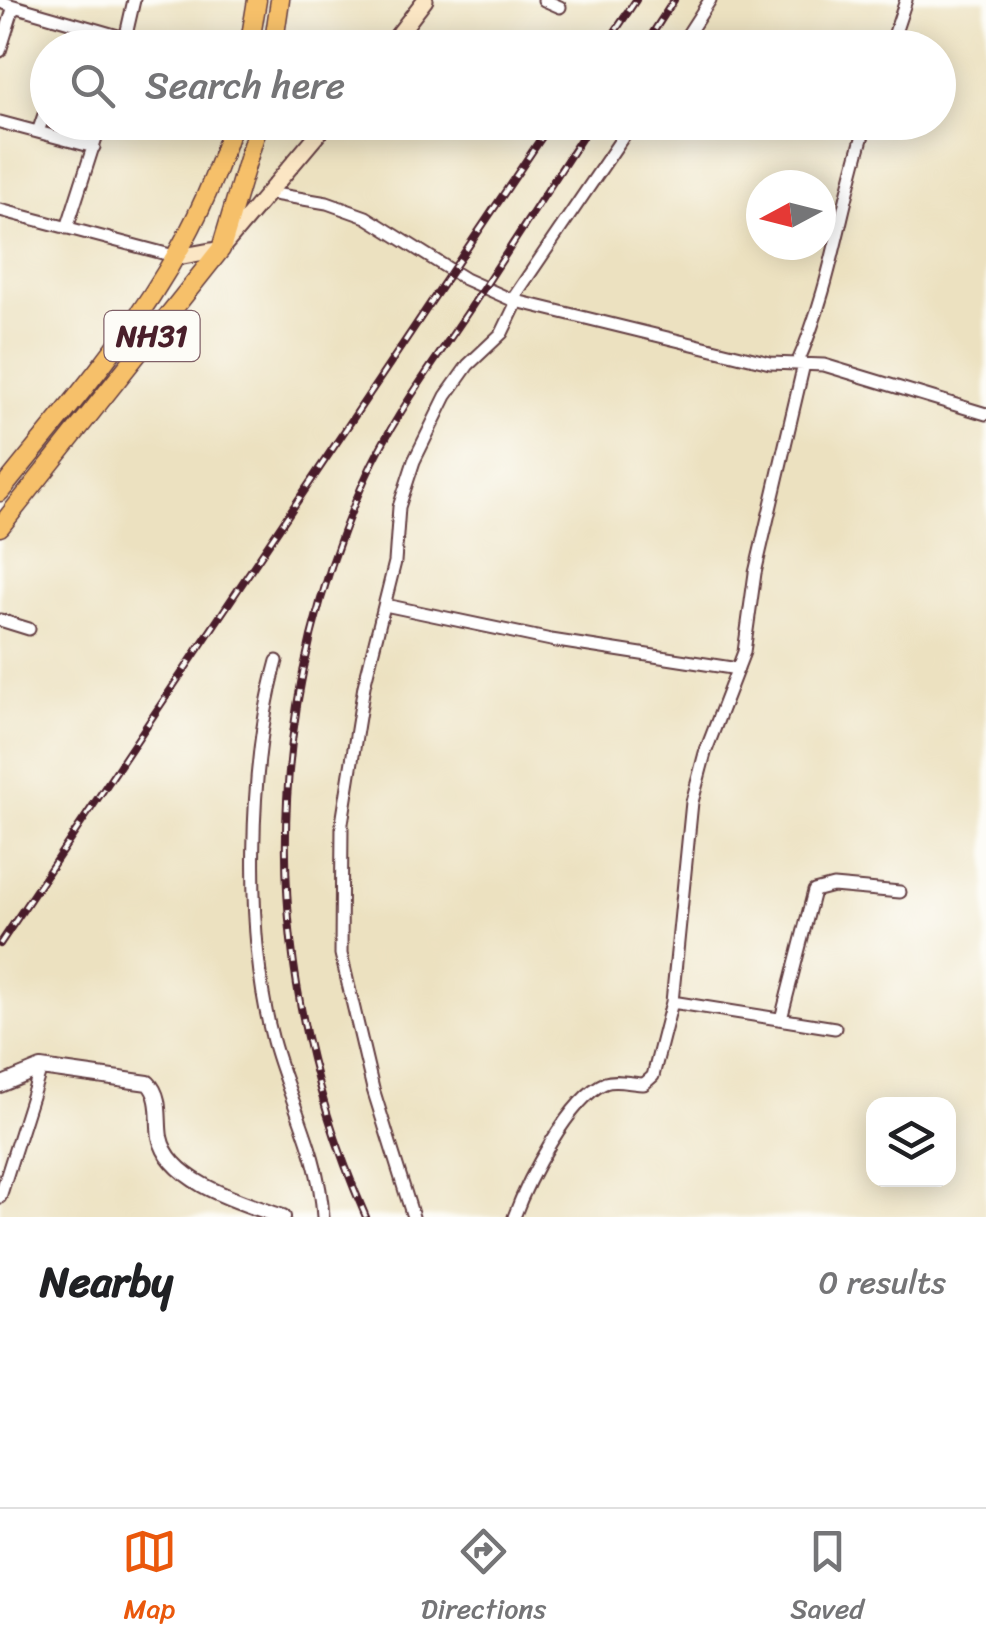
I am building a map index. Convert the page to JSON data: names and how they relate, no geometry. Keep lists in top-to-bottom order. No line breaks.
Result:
{"streets":{"highway":["NH31"]},"north":"left","page":{"search":"Search here","heading":["Nearby","0 results"],"nav":["Map","Directions","Saved"]}}
